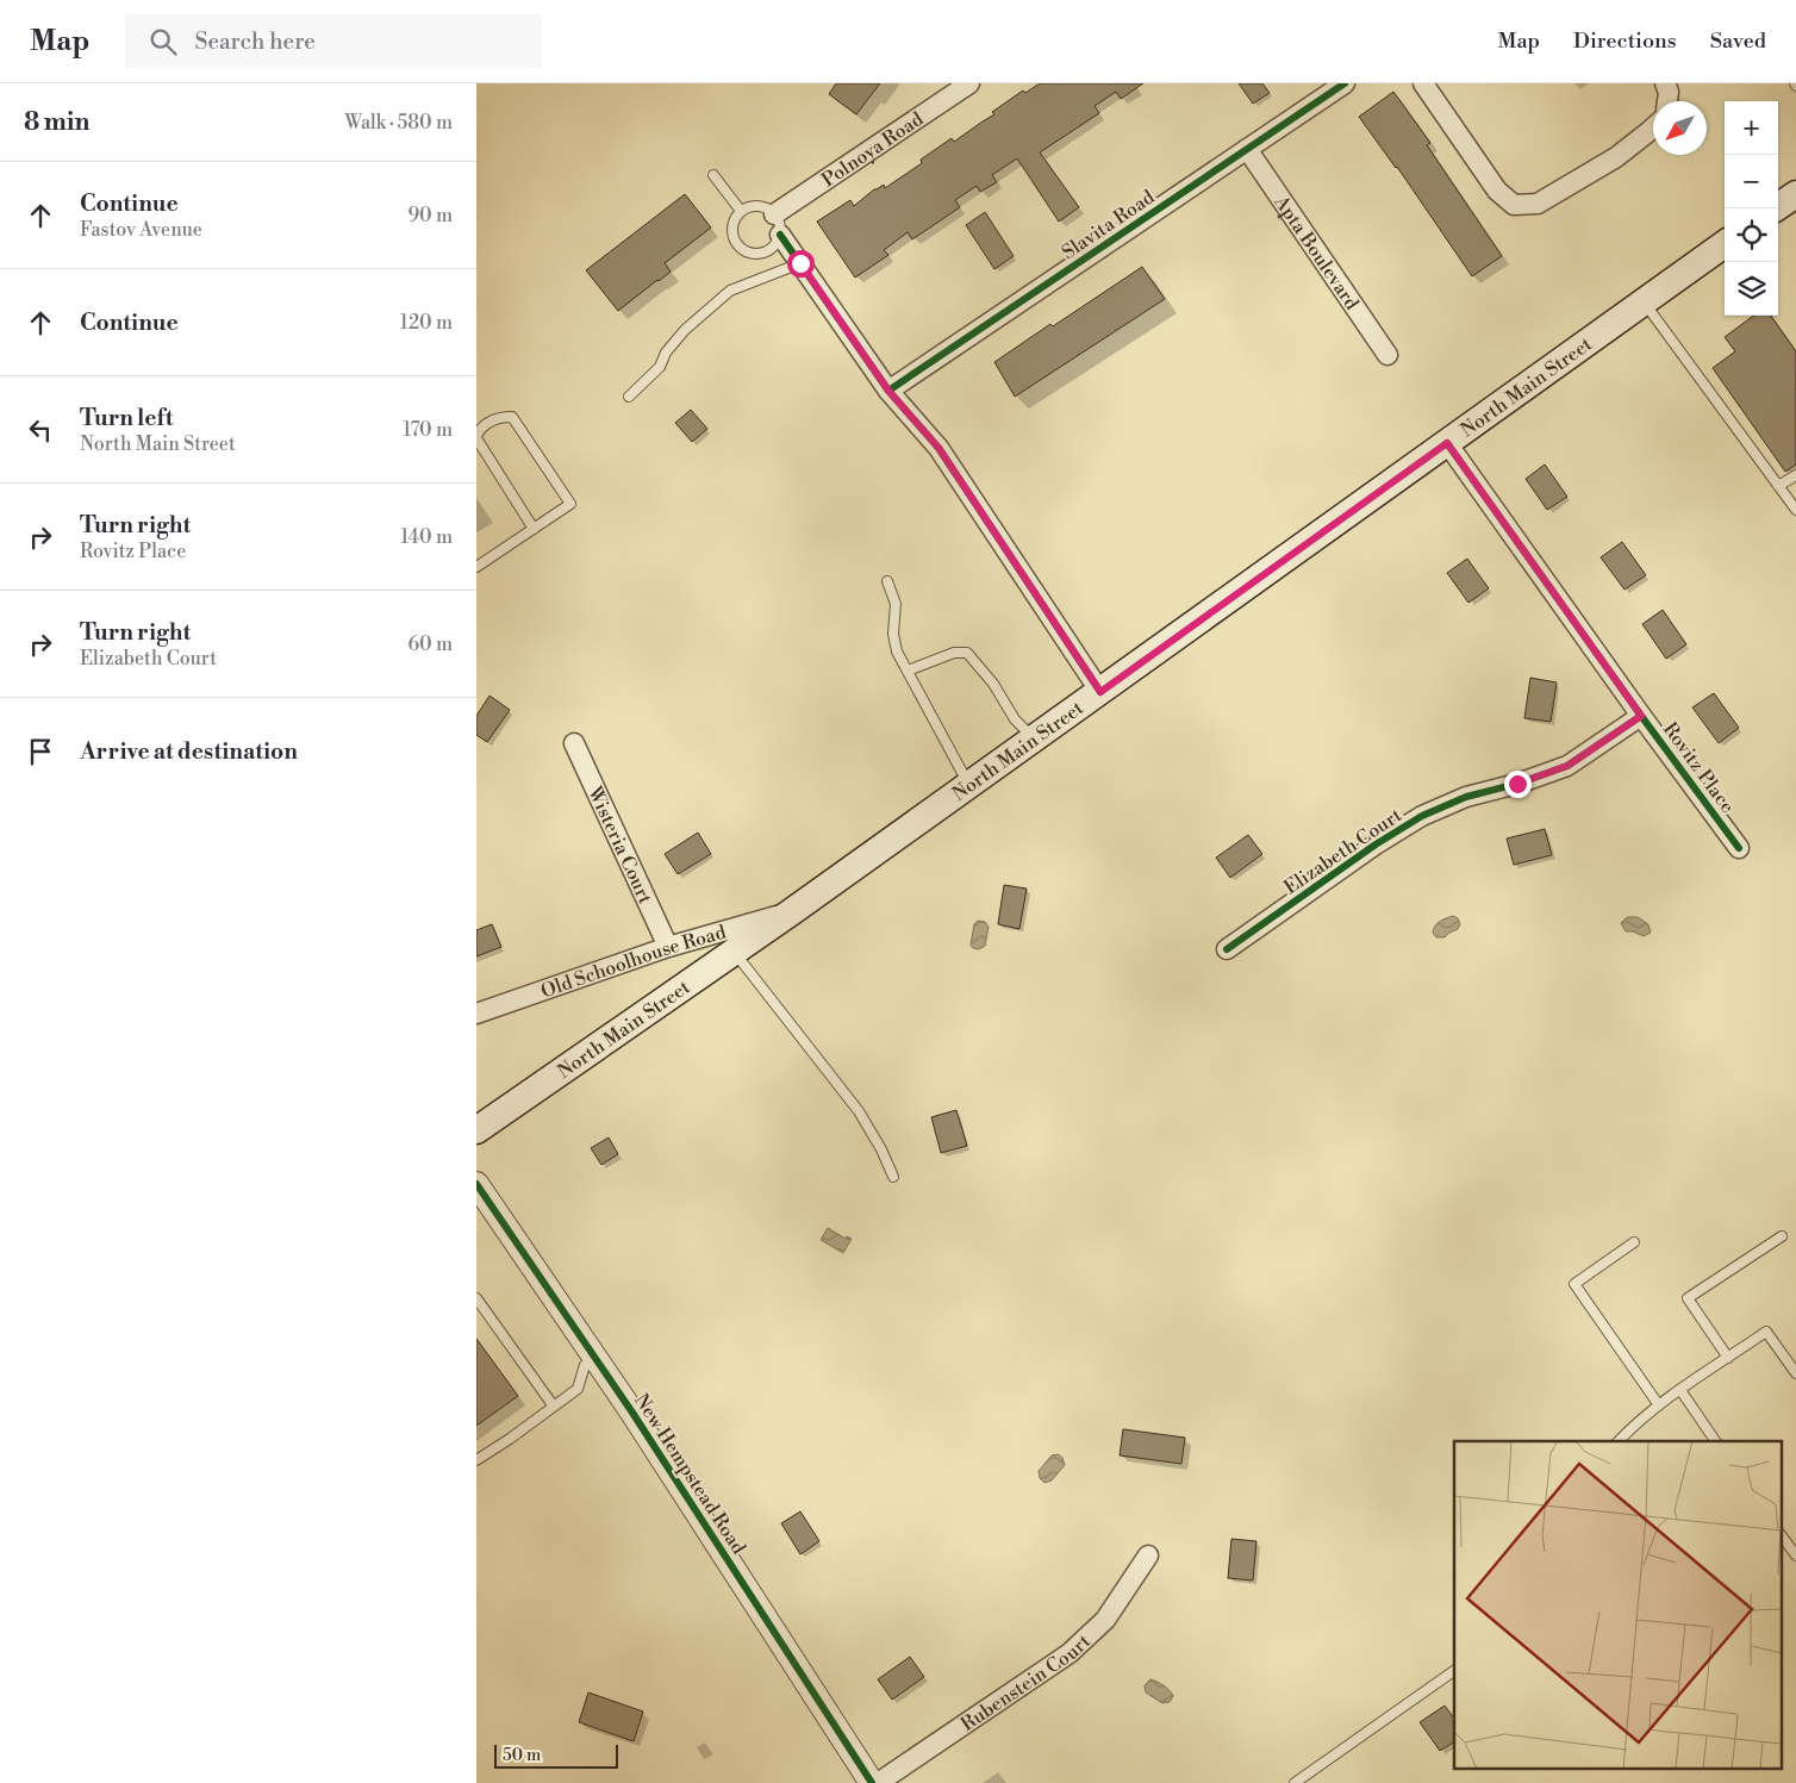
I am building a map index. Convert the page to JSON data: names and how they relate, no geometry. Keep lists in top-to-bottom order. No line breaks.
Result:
{"streets":{"main road":["North Main Street"],"street":["Polnoya Road","Slavita Road","Apta Boulevard","Rovitz Place","Wisteria Court","Elizabeth Court","Old Schoolhouse Road","New Hempstead Road","Rubenstein Court"]},"crossings":[["Slavita Road","Apta Boulevard"],["North Main Street","Rovitz Place"],["North Main Street","Old Schoolhouse Road"],["Rovitz Place","Elizabeth Court"],["Wisteria Court","Old Schoolhouse Road"]],"scale_bar":"50 m","north":"bottom left","page":{"header":"Map","search":"Search here","nav":["Map","Directions","Saved"],"heading":["8 min","Walk · 580 m"],"map_buttons":["+","−"],"list":[["Continue","Fastov Avenue","90 m"],["Continue","120 m"],["Turn left","North Main Street","170 m"],["Turn right","Rovitz Place","140 m"],["Turn right","Elizabeth Court","60 m"],"Arrive at destination"],"scale":"50 m"}}
